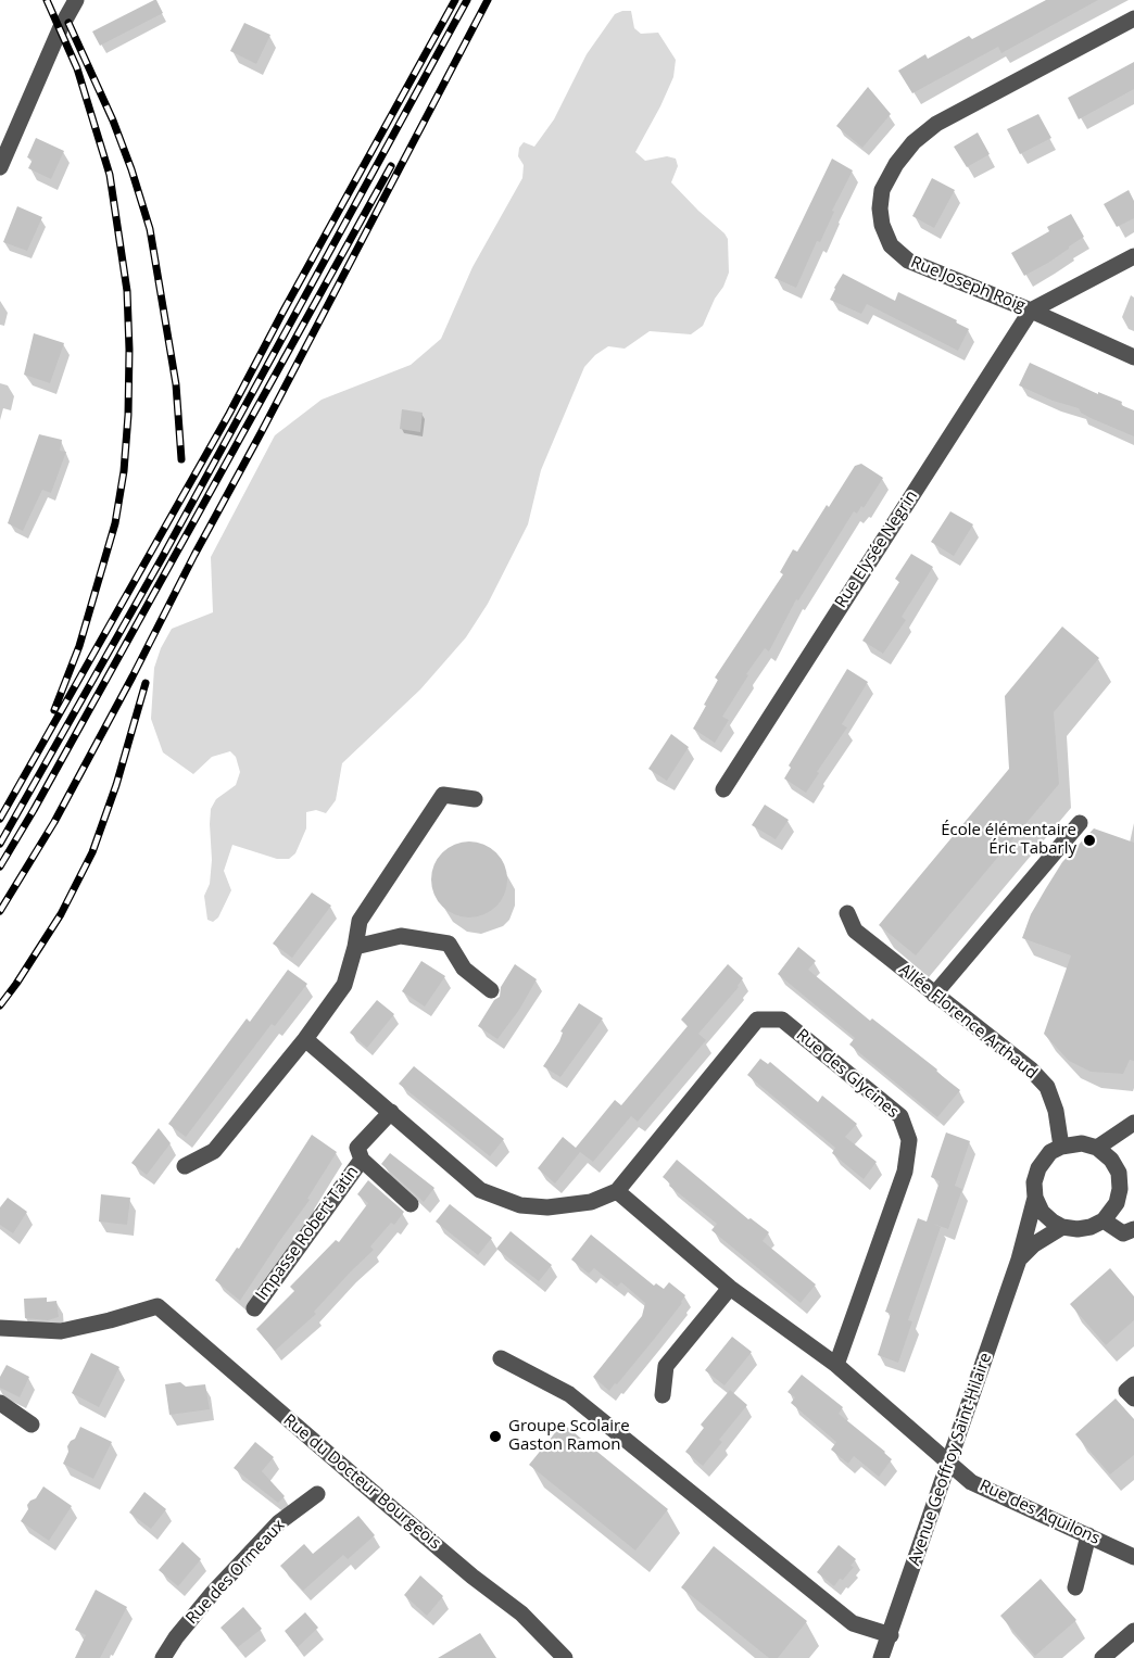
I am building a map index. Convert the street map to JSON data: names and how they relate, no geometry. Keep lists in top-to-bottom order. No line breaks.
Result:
{"streets":{"street":["Rue Joseph Roig","Rue Elysée Negrin","Allée Florence Arthaud","Rue des Glycines","Impasse Robert Tatin","Avenue Geoffroy Saint-Hilaire","Rue du Docteur Bourgeois","Rue des Aquilons","Rue des Ormeaux"]},"crossings":[["Rue Joseph Roig","Rue Elysée Negrin"],["Allée Florence Arthaud","Avenue Geoffroy Saint-Hilaire"],["Avenue Geoffroy Saint-Hilaire","Rue des Aquilons"]],"places":["École élémentaire Éric Tabarly","Groupe Scolaire Gaston Ramon"]}
